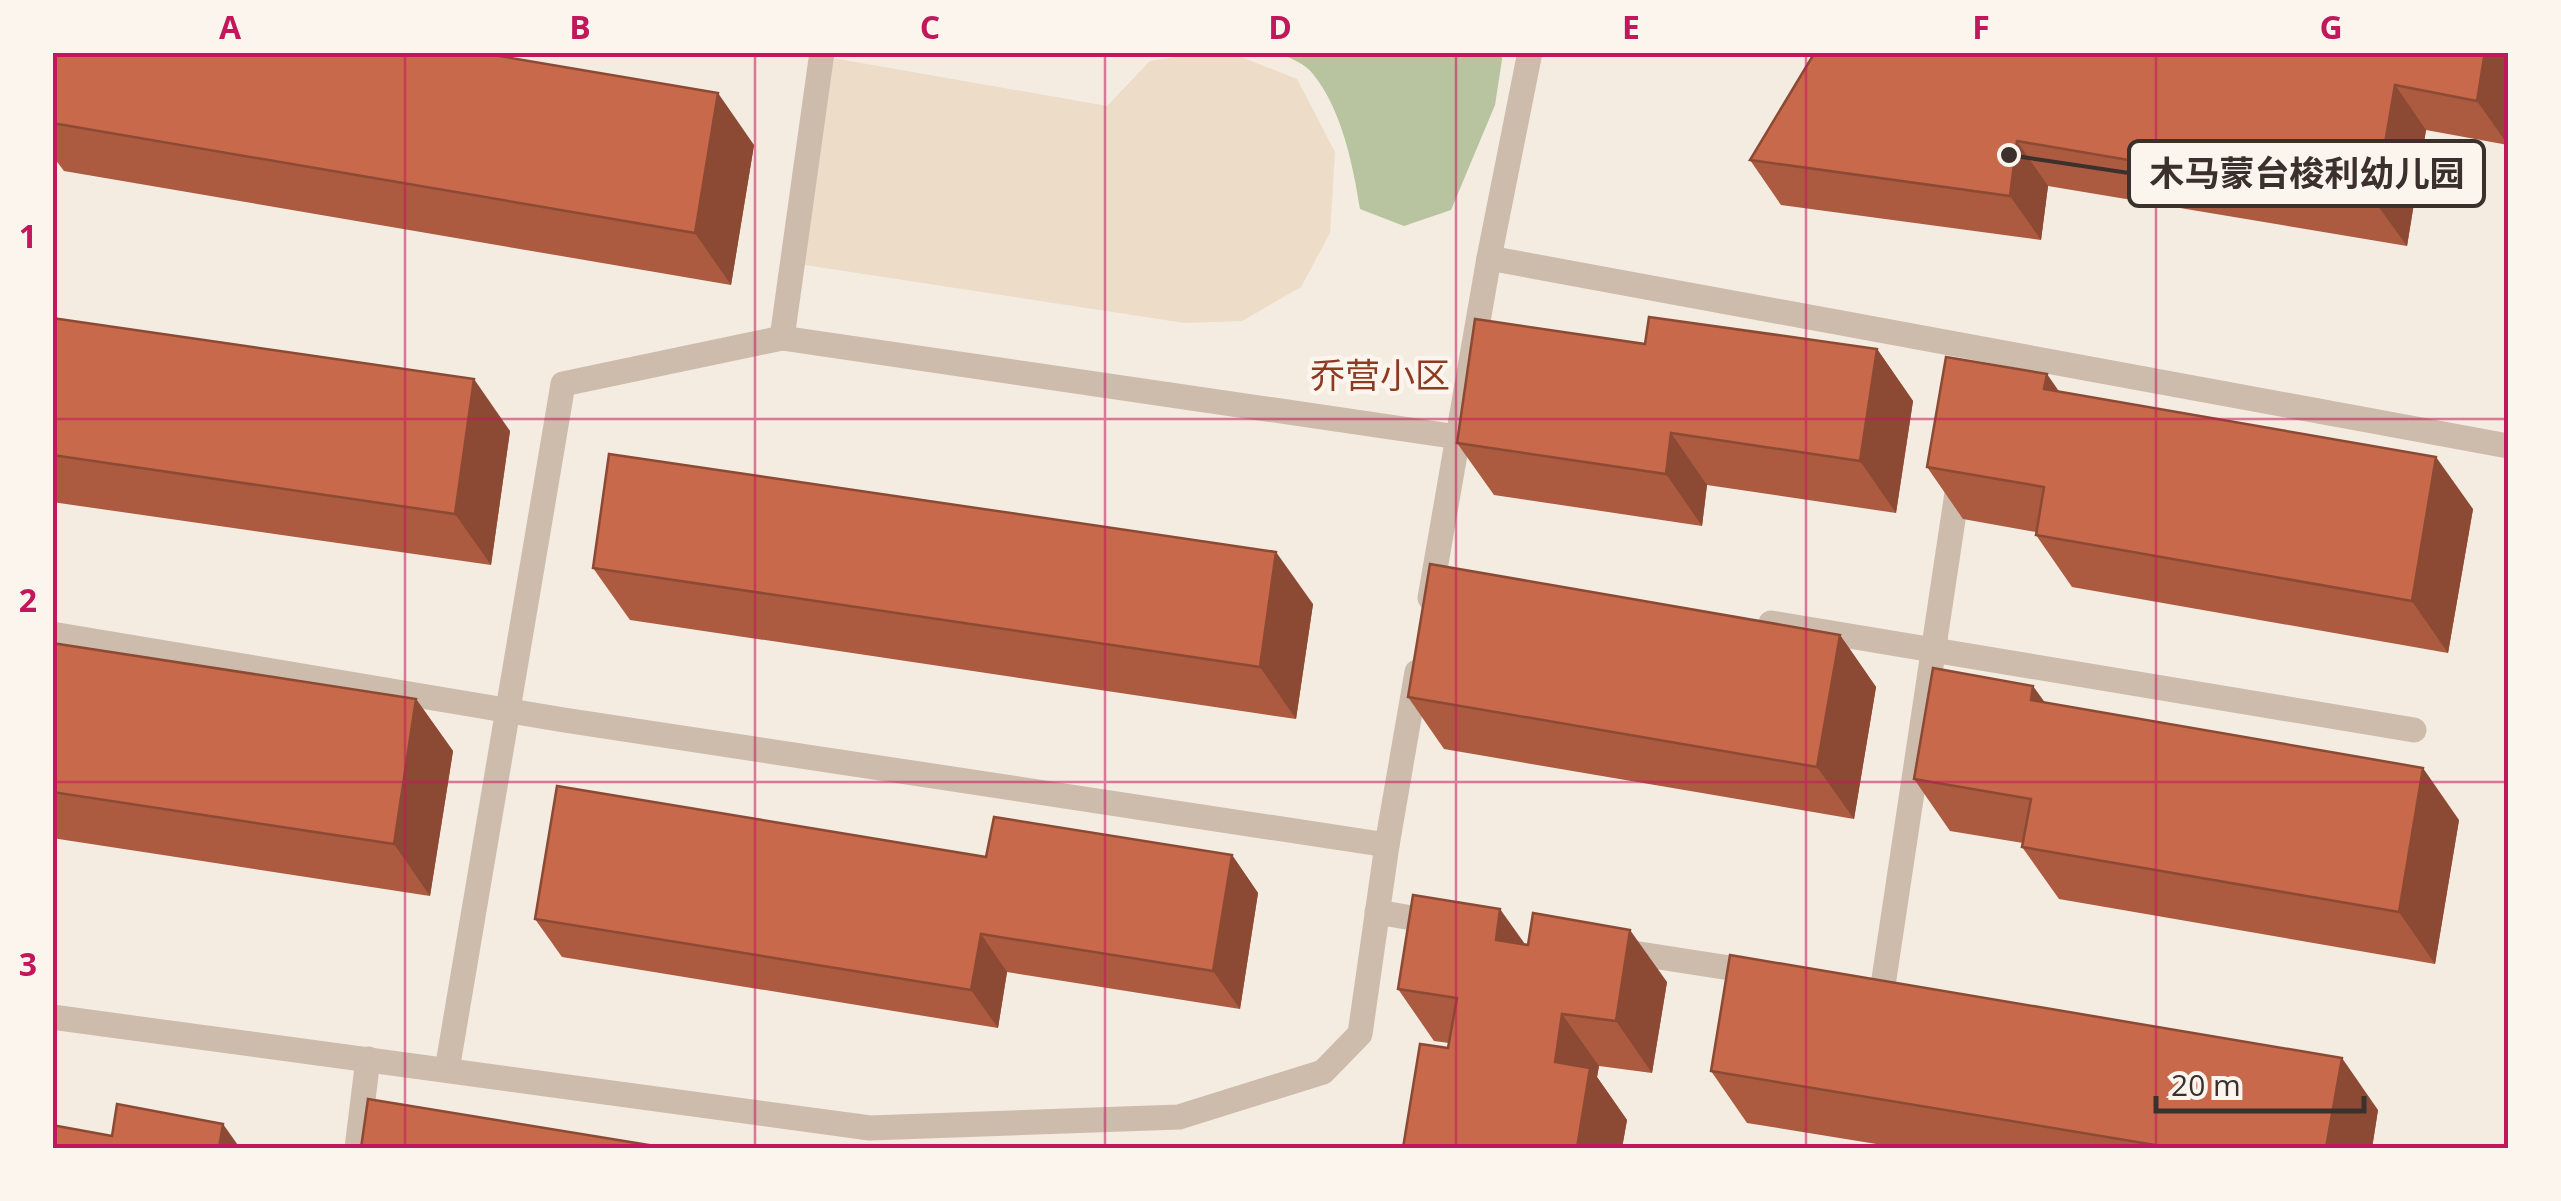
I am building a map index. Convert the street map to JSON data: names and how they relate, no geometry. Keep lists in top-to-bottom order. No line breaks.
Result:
{"districts":["乔营小区"],"places":["木马蒙台梭利幼儿园"],"scale_bar":"20 m","grid":{"columns":["A","B","C","D","E","F","G"],"rows":["1","2","3"]}}
